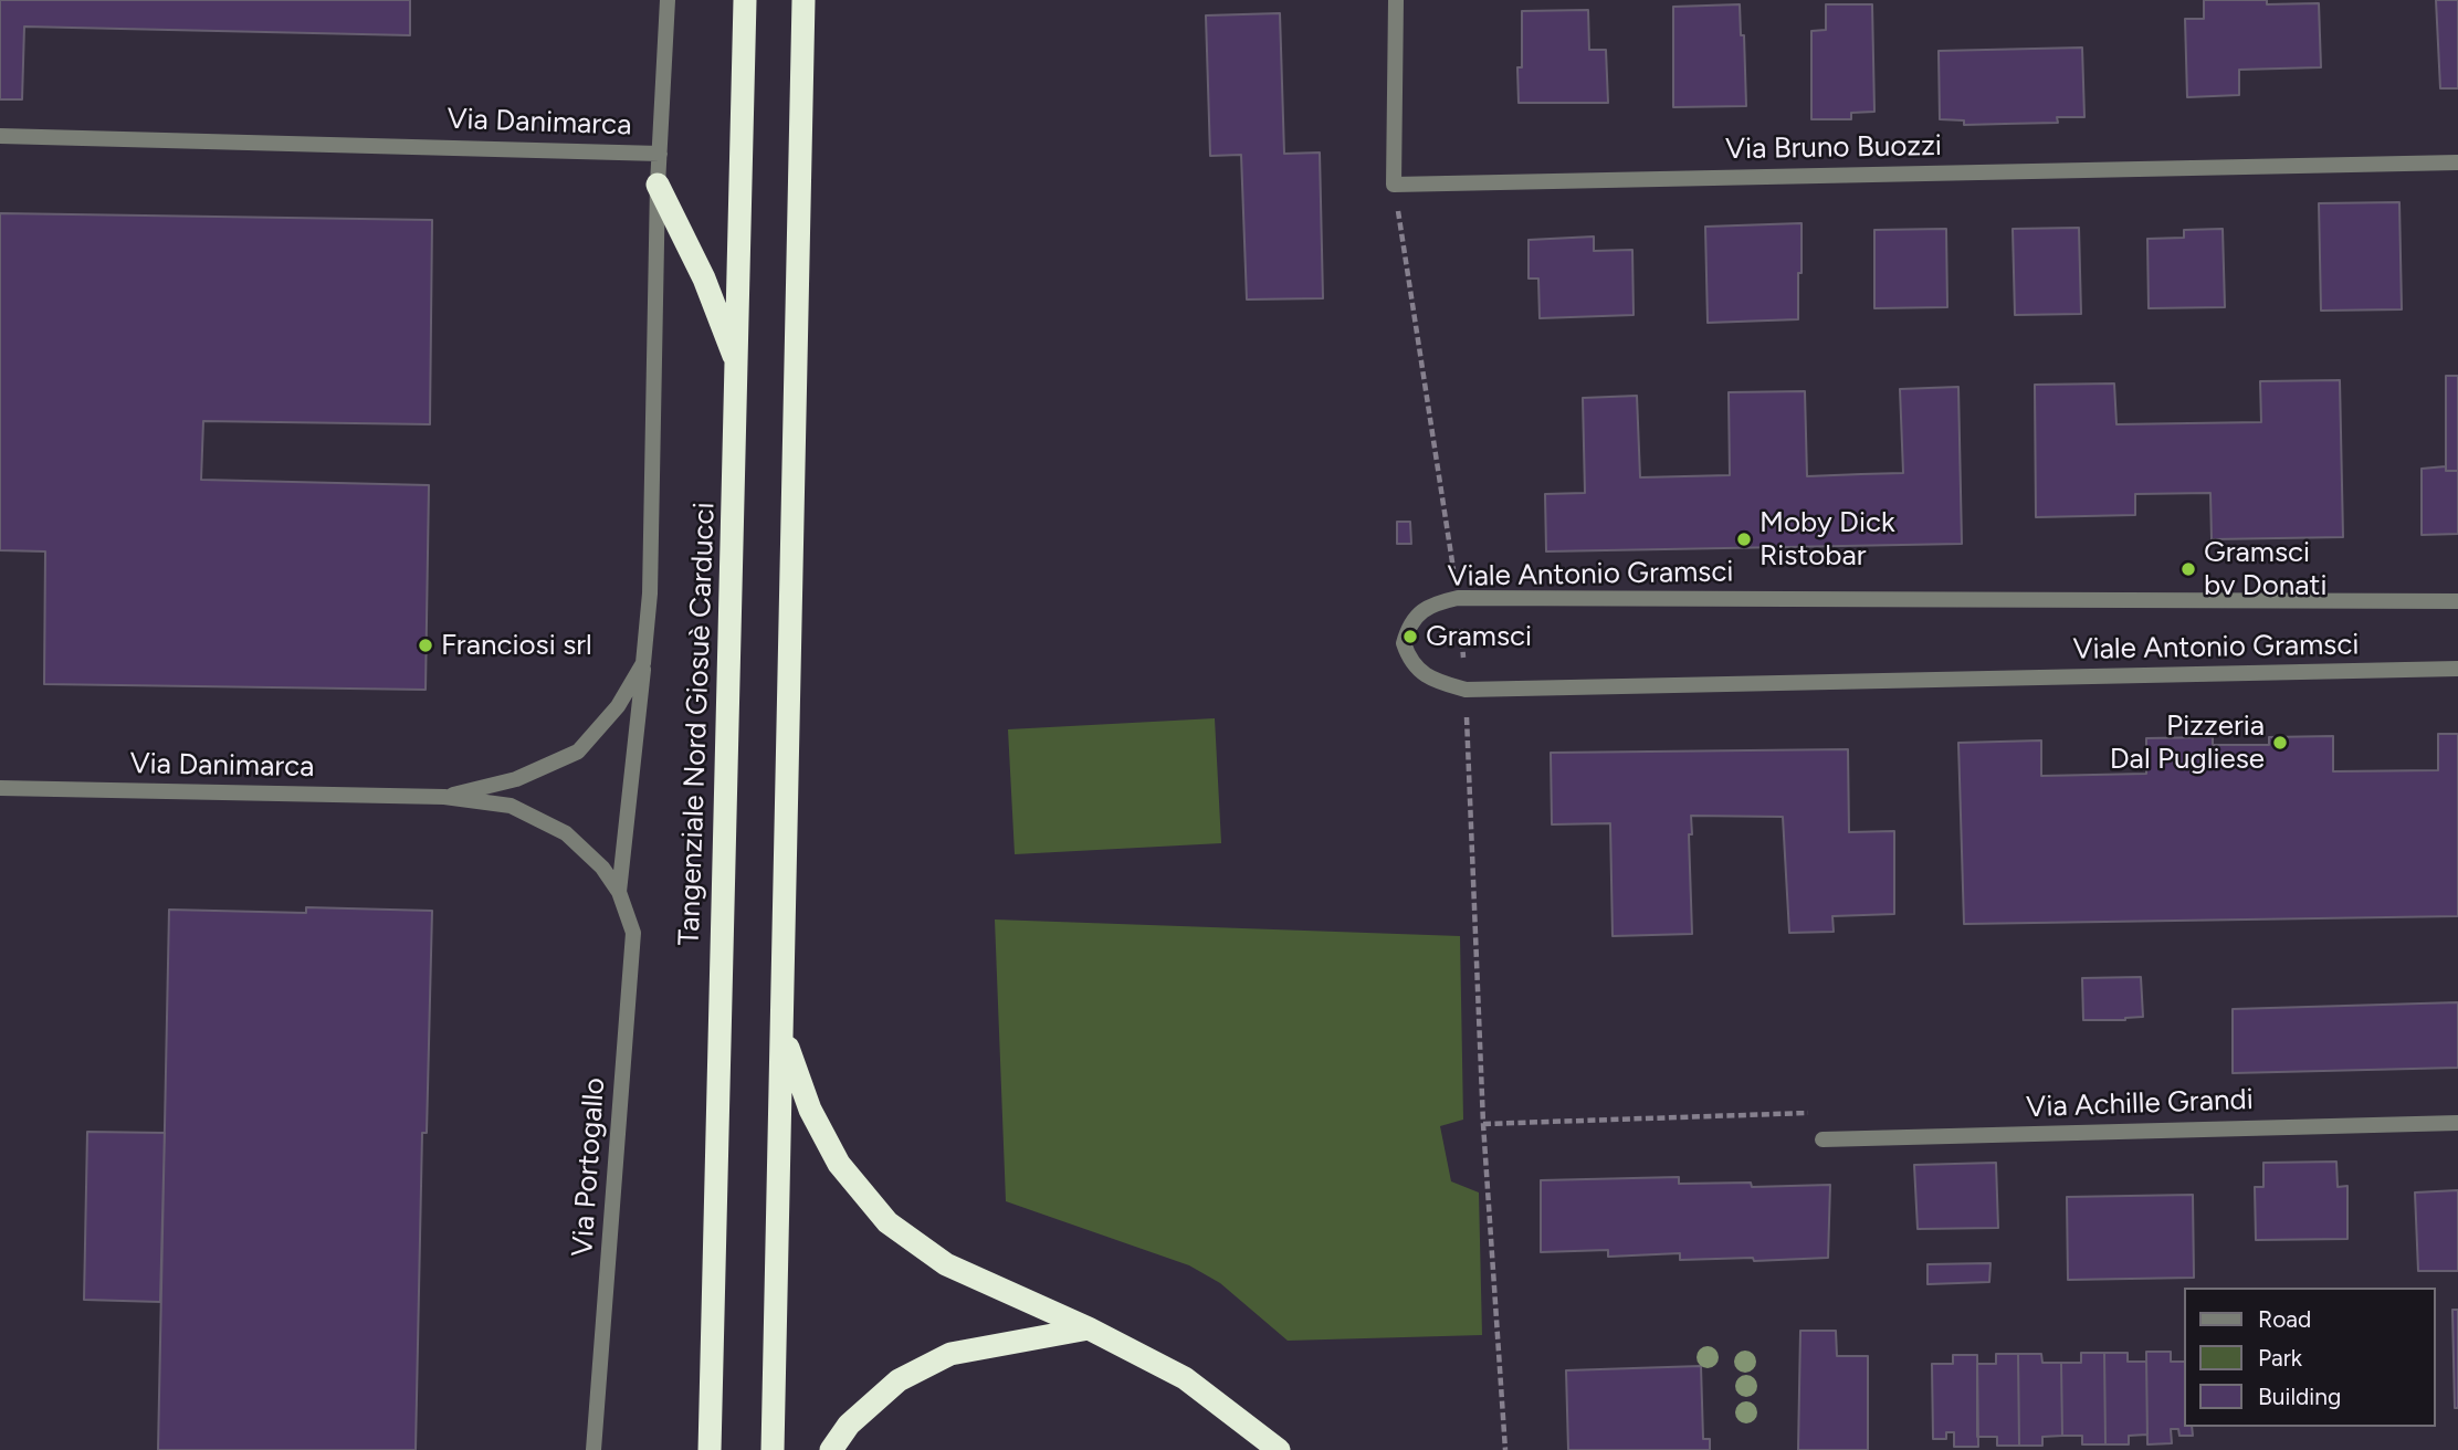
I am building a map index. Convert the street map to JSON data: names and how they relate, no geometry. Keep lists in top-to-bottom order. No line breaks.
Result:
{"streets":{"highway":["Tangenziale Nord Giosuè Carducci"],"street":["Via Danimarca","Via Bruno Buozzi","Viale Antonio Gramsci","Via Achille Grandi","Via Portogallo"]},"crossings":[["Via Danimarca","Via Portogallo"]],"places":["Moby Dick Ristobar","Gramsci bv Donati","Gramsci","Franciosi srl","Pizzeria Dal Pugliese"],"legend":["Road","Park","Building"]}
